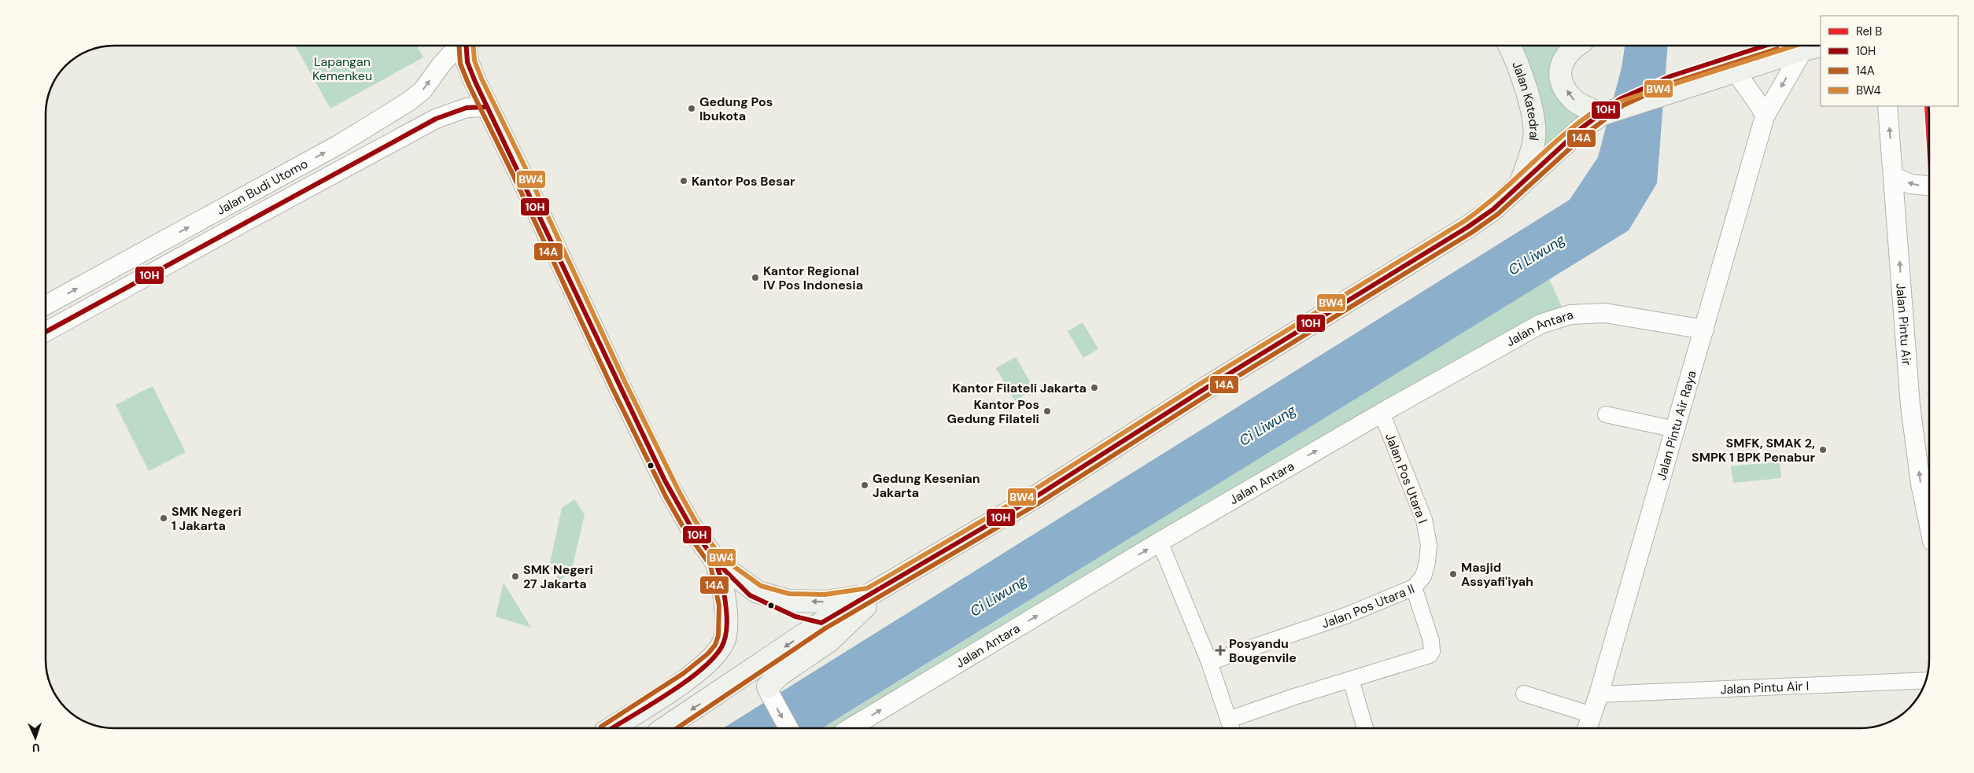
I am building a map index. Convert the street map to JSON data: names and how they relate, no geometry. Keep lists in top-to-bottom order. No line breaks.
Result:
{"streets":{"main road":["Jalan Katedral"],"street":["Jalan Budi Utomo","Jalan Pintu Air","Jalan Antara","Jalan Pintu Air Raya","Jalan Pos Utara I","Jalan Pos Utara II","Jalan Pintu Air I"]},"crossings":[["Jalan Antara","Jalan Pintu Air Raya"],["Jalan Antara","Jalan Pos Utara I"],["Jalan Antara","Jalan Pos Utara II"],["Jalan Pintu Air Raya","Jalan Pintu Air I"],["Jalan Pos Utara I","Jalan Pos Utara II"]],"one_way":["Jalan Pintu Air","Jalan Antara"],"water":["Ci Liwung"],"parks":["Lapangan Kemenkeu"],"places":{"other":["Gedung Pos Ibukota","Kantor Pos Besar","Kantor Regional IV Pos Indonesia","Kantor Filateli Jakarta","Kantor Pos Gedung Filateli","SMFK, SMAK 2, SMPK 1 BPK Penabur","Gedung Kesenian Jakarta","SMK Negeri 1 Jakarta","Masjid Assyafi'iyah","SMK Negeri 27 Jakarta"],"health":["Posyandu Bougenvile"]},"lines":["transit line 10H","transit line 14A","transit line BW4","rail line B"],"legend":["Rel B","10H","14A","BW4"],"north":"bottom"}
